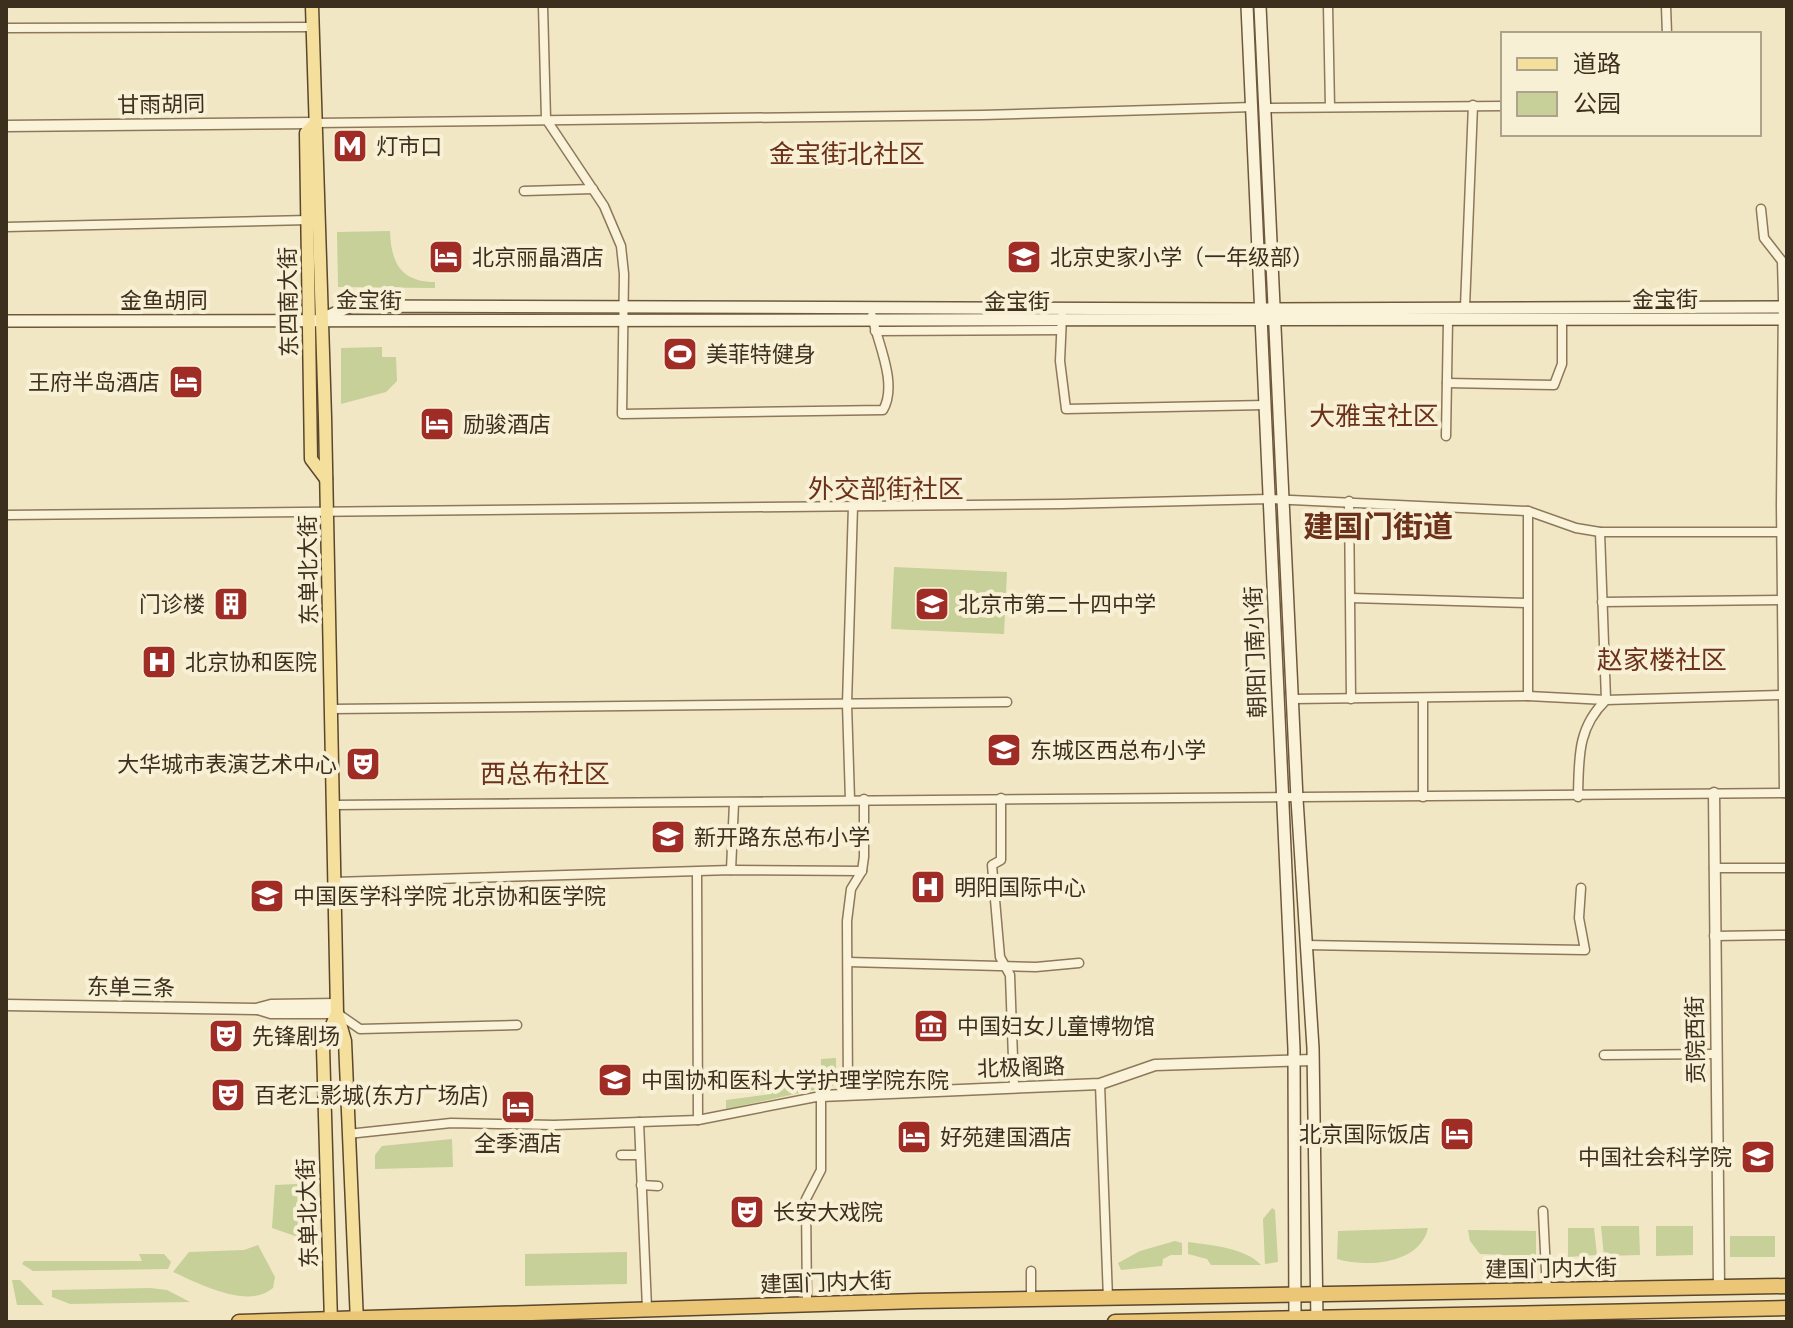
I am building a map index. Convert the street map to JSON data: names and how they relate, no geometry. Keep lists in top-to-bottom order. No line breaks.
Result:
{"streets":{"highway":["建国门内大街"],"main road":["金宝街","金鱼胡同","东四南大街","东单北大街","朝阳门南小街"],"street":["甘雨胡同","东单三条","贡院西街","北极阁路"]},"crossings":[["甘雨胡同","东四南大街"],["金宝街","金鱼胡同"],["金宝街","东四南大街"],["金宝街","东单北大街"],["金宝街","朝阳门南小街"],["金鱼胡同","东四南大街"],["金鱼胡同","东单北大街"],["东四南大街","东单北大街"],["东单北大街","东单三条"],["东单北大街","北极阁路"],["东单北大街","建国门内大街"],["朝阳门南小街","北极阁路"],["朝阳门南小街","建国门内大街"],["贡院西街","建国门内大街"]],"districts":["金宝街北社区","大雅宝社区","外交部街社区","建国门街道","赵家楼社区","西总布社区"],"places":{"metro station":["灯市口"],"hotel":["北京丽晶酒店","王府半岛酒店","励骏酒店","全季酒店","北京国际饭店","好苑建国酒店"],"school or university":["北京史家小学（一年级部）","北京市第二十四中学","东城区西总布小学","新开路东总布小学","中国医学科学院 北京协和医学院","中国协和医科大学护理学院东院","中国社会科学院"],"sports":["美菲特健身"],"building":["门诊楼"],"hospital":["北京协和医院","明阳国际中心"],"theatre":["大华城市表演艺术中心","先锋剧场","百老汇影城(东方广场店)","长安大戏院"],"museum":["中国妇女儿童博物馆"]},"legend":["道路","公园"]}
